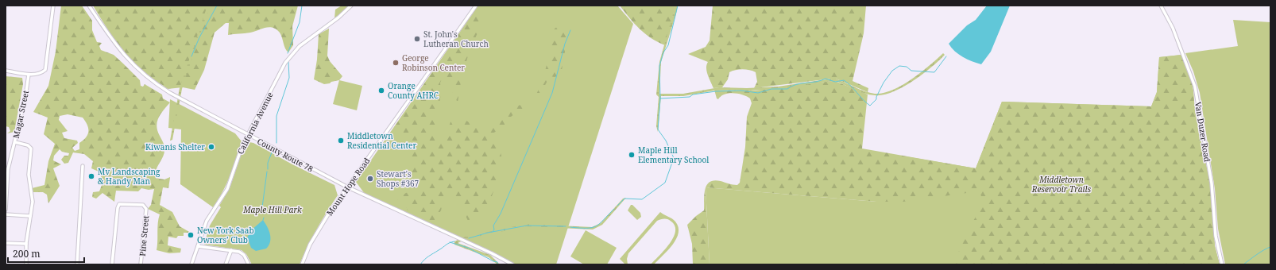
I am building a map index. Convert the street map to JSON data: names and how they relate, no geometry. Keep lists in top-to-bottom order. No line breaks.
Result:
{"streets":{"street":["Magar Street","California Avenue","Van Duzer Road","County Route 78","Mount Hope Road","Pine Street"]},"crossings":[["California Avenue","County Route 78"],["County Route 78","Mount Hope Road"]],"parks":["Middletown Reservoir Trails","Maple Hill Park"],"places":["St. John's Lutheran Church","George Robinson Center","Orange County AHRC","Middletown Residential Center","Kiwanis Shelter","Maple Hill Elementary School","Mv Landscaping & Handy Man","Stewart's Shops #367","New York Saab Owners’ Club"],"scale_bar":"200 m"}
